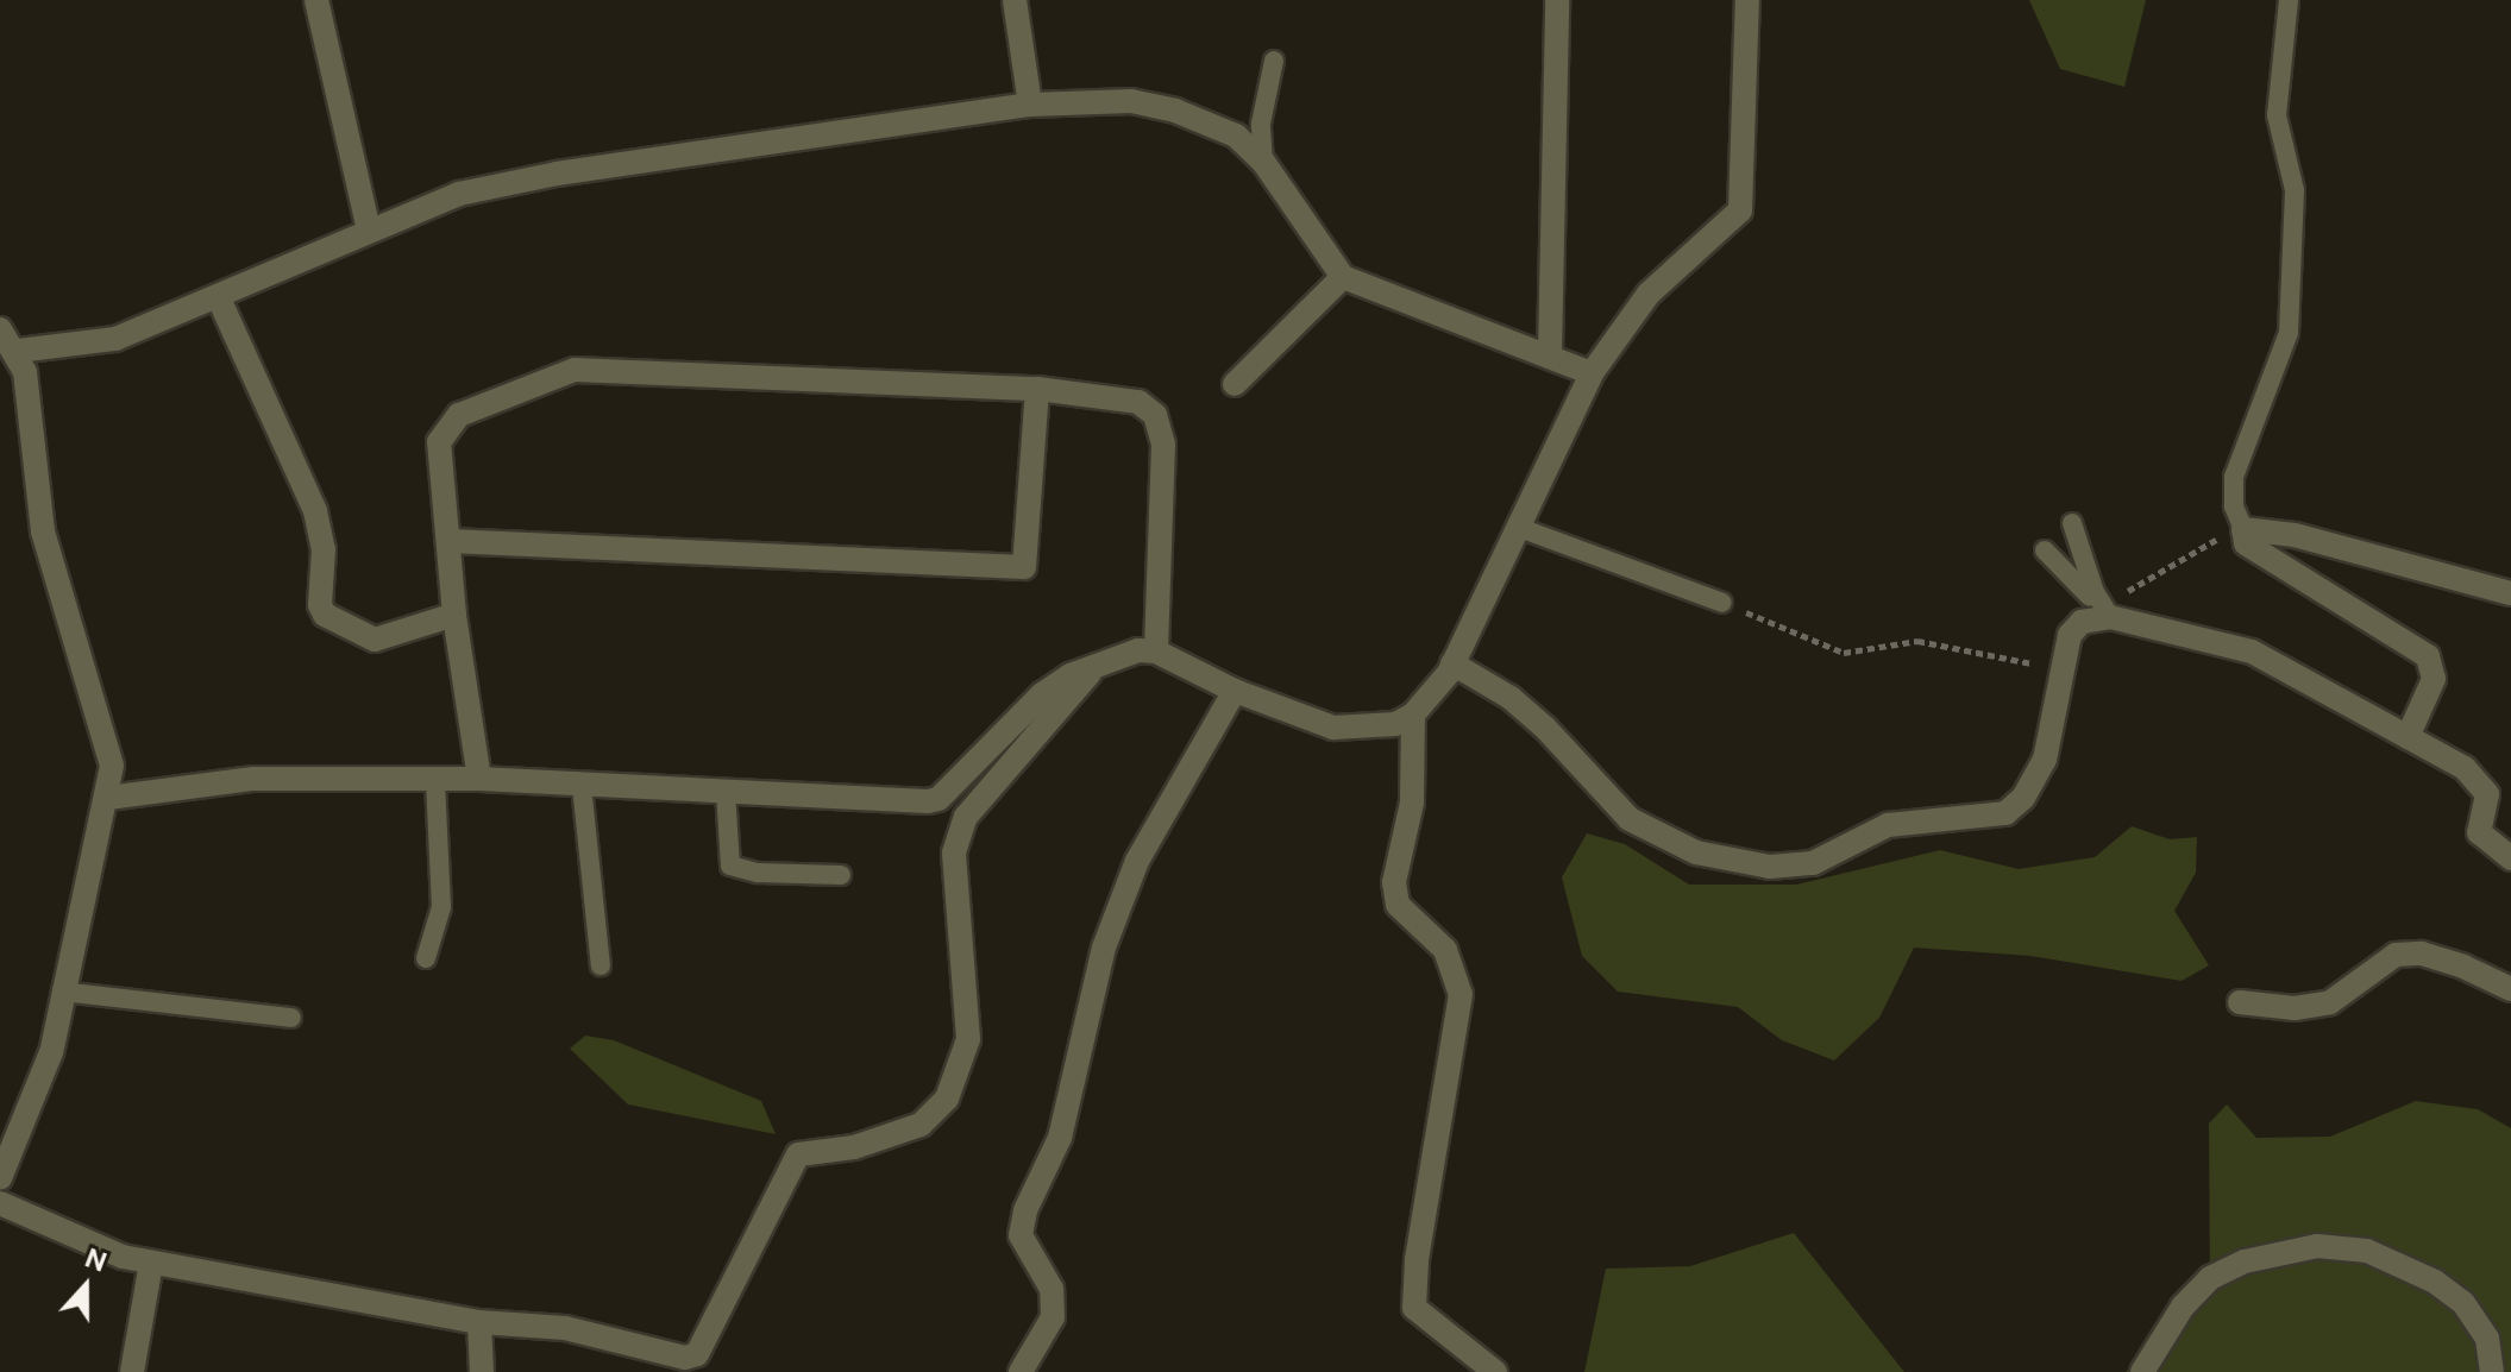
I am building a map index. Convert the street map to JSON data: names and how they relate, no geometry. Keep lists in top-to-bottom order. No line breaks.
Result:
{"north":"top"}
